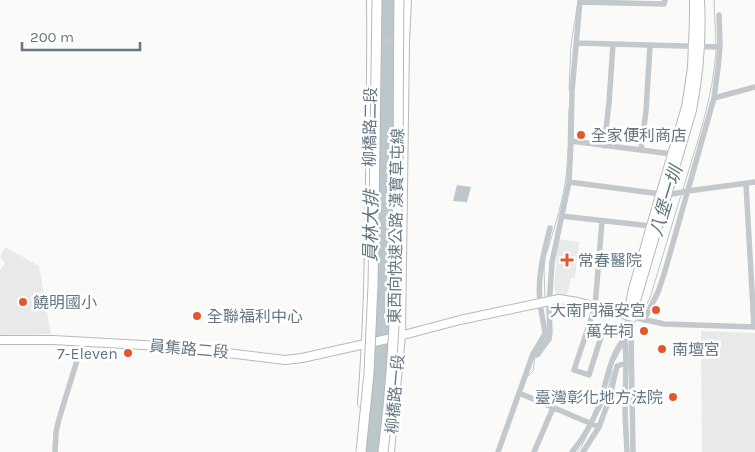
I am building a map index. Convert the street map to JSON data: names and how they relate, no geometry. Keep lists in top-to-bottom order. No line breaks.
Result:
{"streets":{"highway":["東西向快速公路 漢寶草屯線"],"main road":["柳橋路二段","員集路二段","柳橋路一段"]},"crossings":[["柳橋路二段","員集路二段"],["柳橋路二段","柳橋路一段"],["員集路二段","柳橋路一段"]],"water":["八堡一圳","員林大排"],"places":{"other":["全家便利商店","饒明國小","大南門福安宮","全聯福利中心","萬年祠","南壇宮","7-Eleven","臺灣彰化地方法院"],"health":["常春醫院"]},"scale_bar":"200 m"}
